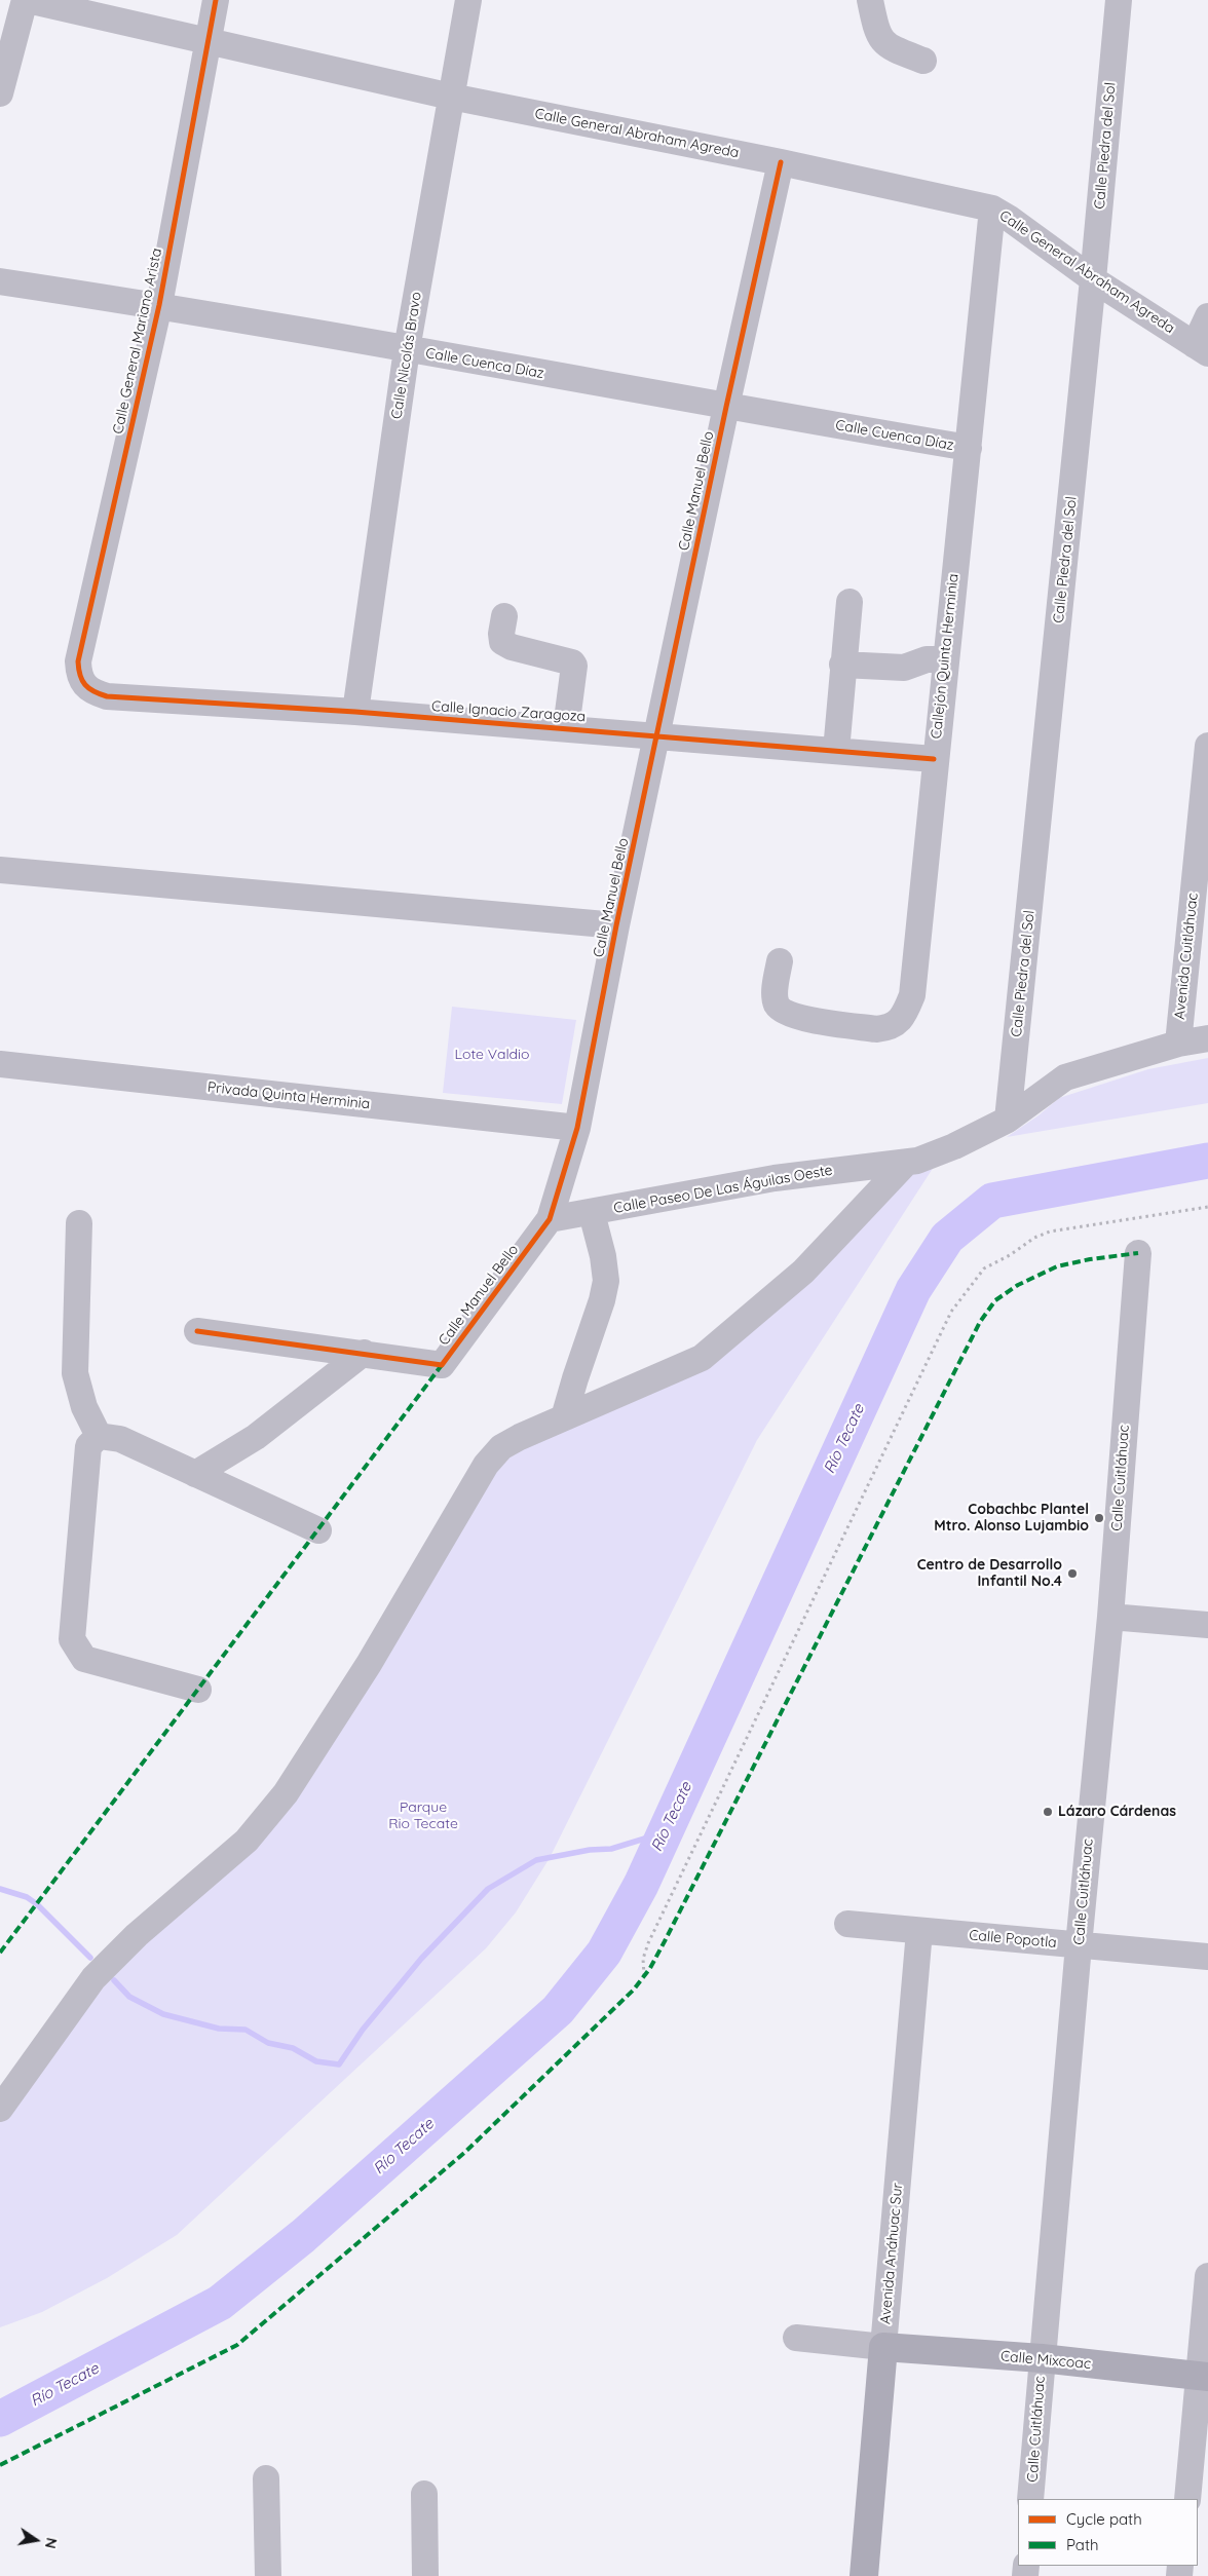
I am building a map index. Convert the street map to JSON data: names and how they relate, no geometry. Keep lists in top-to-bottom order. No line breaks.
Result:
{"streets":{"main road":["Avenida Anáhuac Sur","Calle Mixcoac"],"street":["Calle General Abraham Agreda","Calle Piedra del Sol","Calle General Mariano Arista","Calle Nicolás Bravo","Calle Cuenca Díaz","Calle Manuel Bello","Callejón Quinta Herminia","Calle Ignacio Zaragoza","Avenida Cuitláhuac","Privada Quinta Herminia","Calle Paseo De Las Águilas Oeste","Calle Cuitláhuac","Calle Popotla"]},"crossings":[["Calle General Abraham Agreda","Calle Piedra del Sol"],["Calle General Abraham Agreda","Calle General Mariano Arista"],["Calle General Abraham Agreda","Calle Nicolás Bravo"],["Calle General Abraham Agreda","Calle Manuel Bello"],["Calle General Abraham Agreda","Callejón Quinta Herminia"],["Calle Piedra del Sol","Calle Paseo De Las Águilas Oeste"],["Calle General Mariano Arista","Calle Cuenca Díaz"],["Calle General Mariano Arista","Calle Ignacio Zaragoza"],["Calle Nicolás Bravo","Calle Cuenca Díaz"],["Calle Nicolás Bravo","Calle Ignacio Zaragoza"],["Calle Cuenca Díaz","Calle Manuel Bello"],["Calle Cuenca Díaz","Callejón Quinta Herminia"],["Calle Manuel Bello","Calle Ignacio Zaragoza"],["Calle Manuel Bello","Privada Quinta Herminia"],["Calle Manuel Bello","Calle Paseo De Las Águilas Oeste"],["Callejón Quinta Herminia","Calle Ignacio Zaragoza"],["Avenida Cuitláhuac","Calle Paseo De Las Águilas Oeste"],["Calle Cuitláhuac","Calle Popotla"],["Calle Cuitláhuac","Calle Mixcoac"],["Calle Popotla","Avenida Anáhuac Sur"],["Avenida Anáhuac Sur","Calle Mixcoac"]],"water":["Río Tecate"],"parks":["Lote Valdio","Parque Rio Tecate"],"places":["Cobachbc Plantel Mtro. Alonso Lujambio","Centro de Desarrollo Infantil No.4","Lázaro Cárdenas"],"legend":["Cycle path","Path"],"north":"right"}
